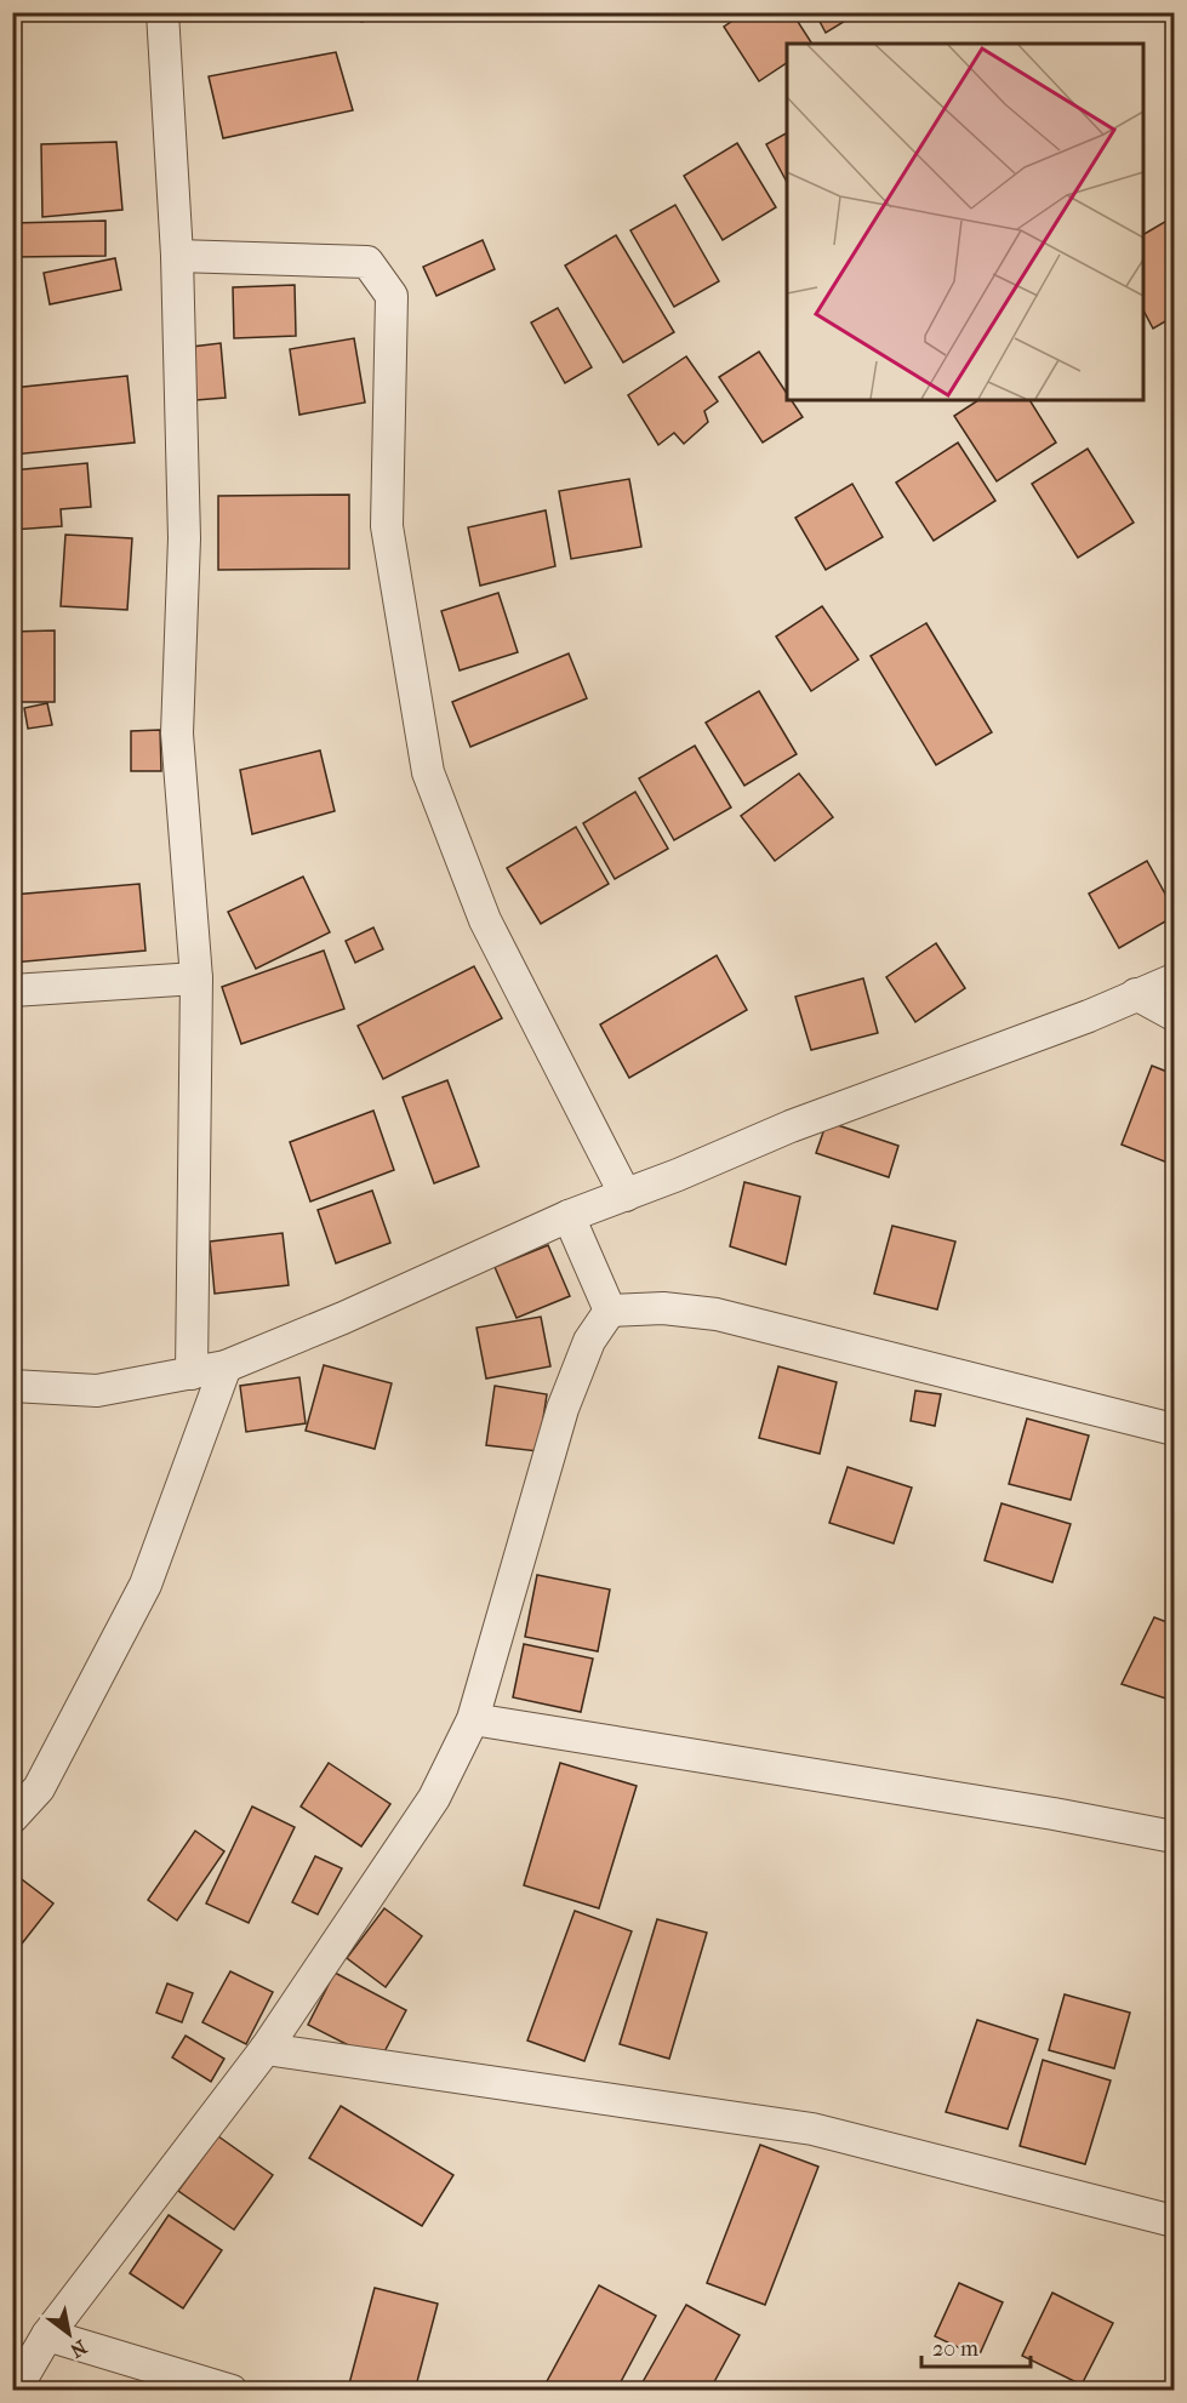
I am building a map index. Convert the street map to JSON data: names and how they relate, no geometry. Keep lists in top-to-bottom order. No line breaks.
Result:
{"scale_bar":"20 m","north":"bottom right"}
